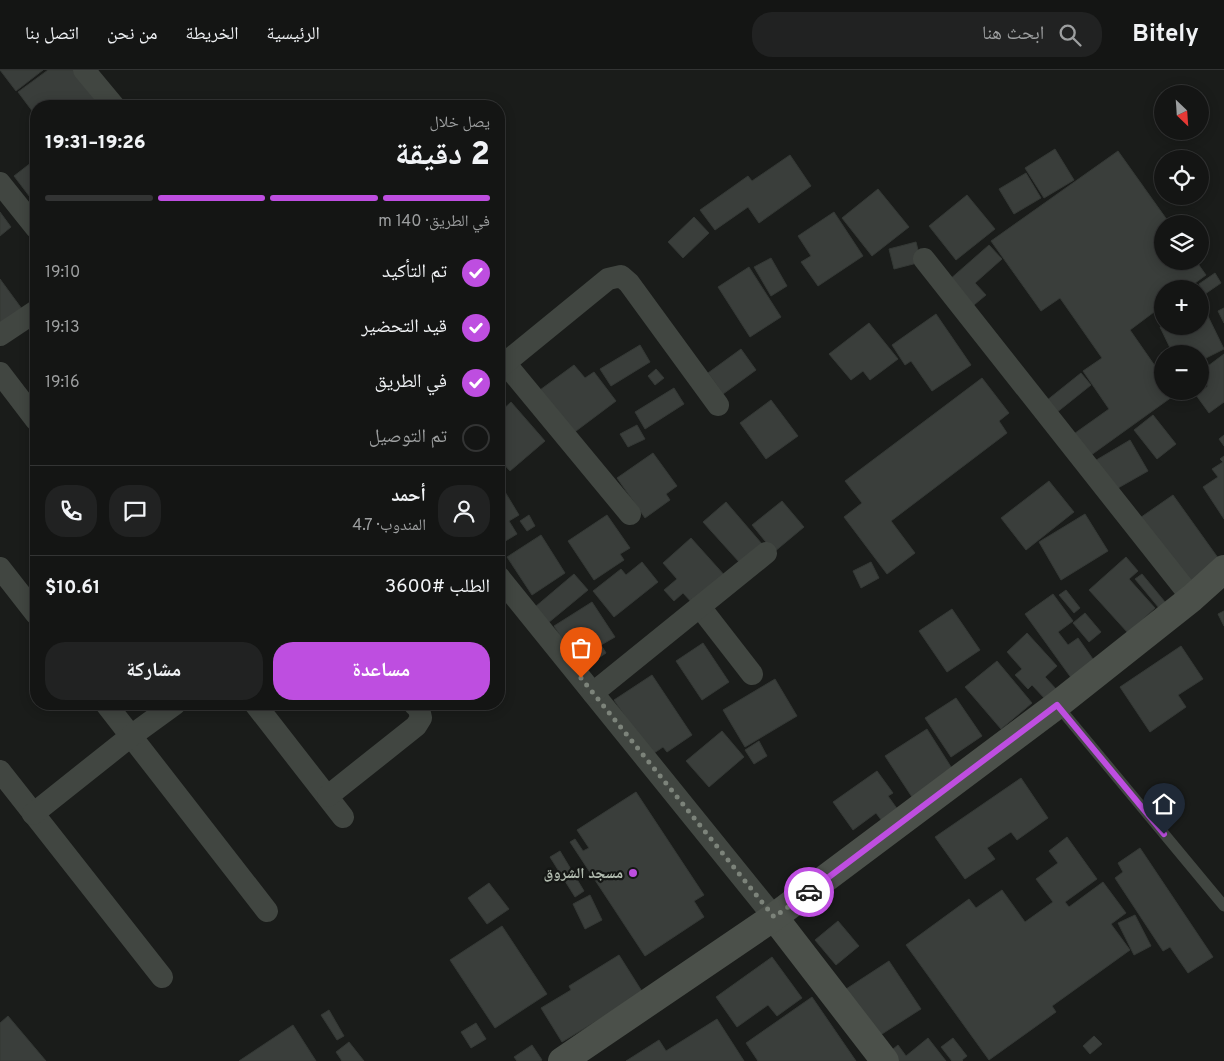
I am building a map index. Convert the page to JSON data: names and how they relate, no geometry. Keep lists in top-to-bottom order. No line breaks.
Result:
{"places":["مسجد الشروق"],"north":"bottom right","page":{"header":"Bitely","search":"ابحث هنا","nav":["الرئيسية","الخريطة","من نحن","اتصل بنا"],"map_buttons":["+","−"],"heading":["2 دقيقة","يصل خلال","19:26–19:31"],"panel":["أحمد","المندوب · 4.7","الطلب #3600","$10.61"],"bar":"في الطريق · 140 m","list":[["تم التأكيد","19:10"],["قيد التحضير","19:13"],["في الطريق","19:16"],"تم التوصيل"],"buttons":["مساعدة","مشاركة"]}}
